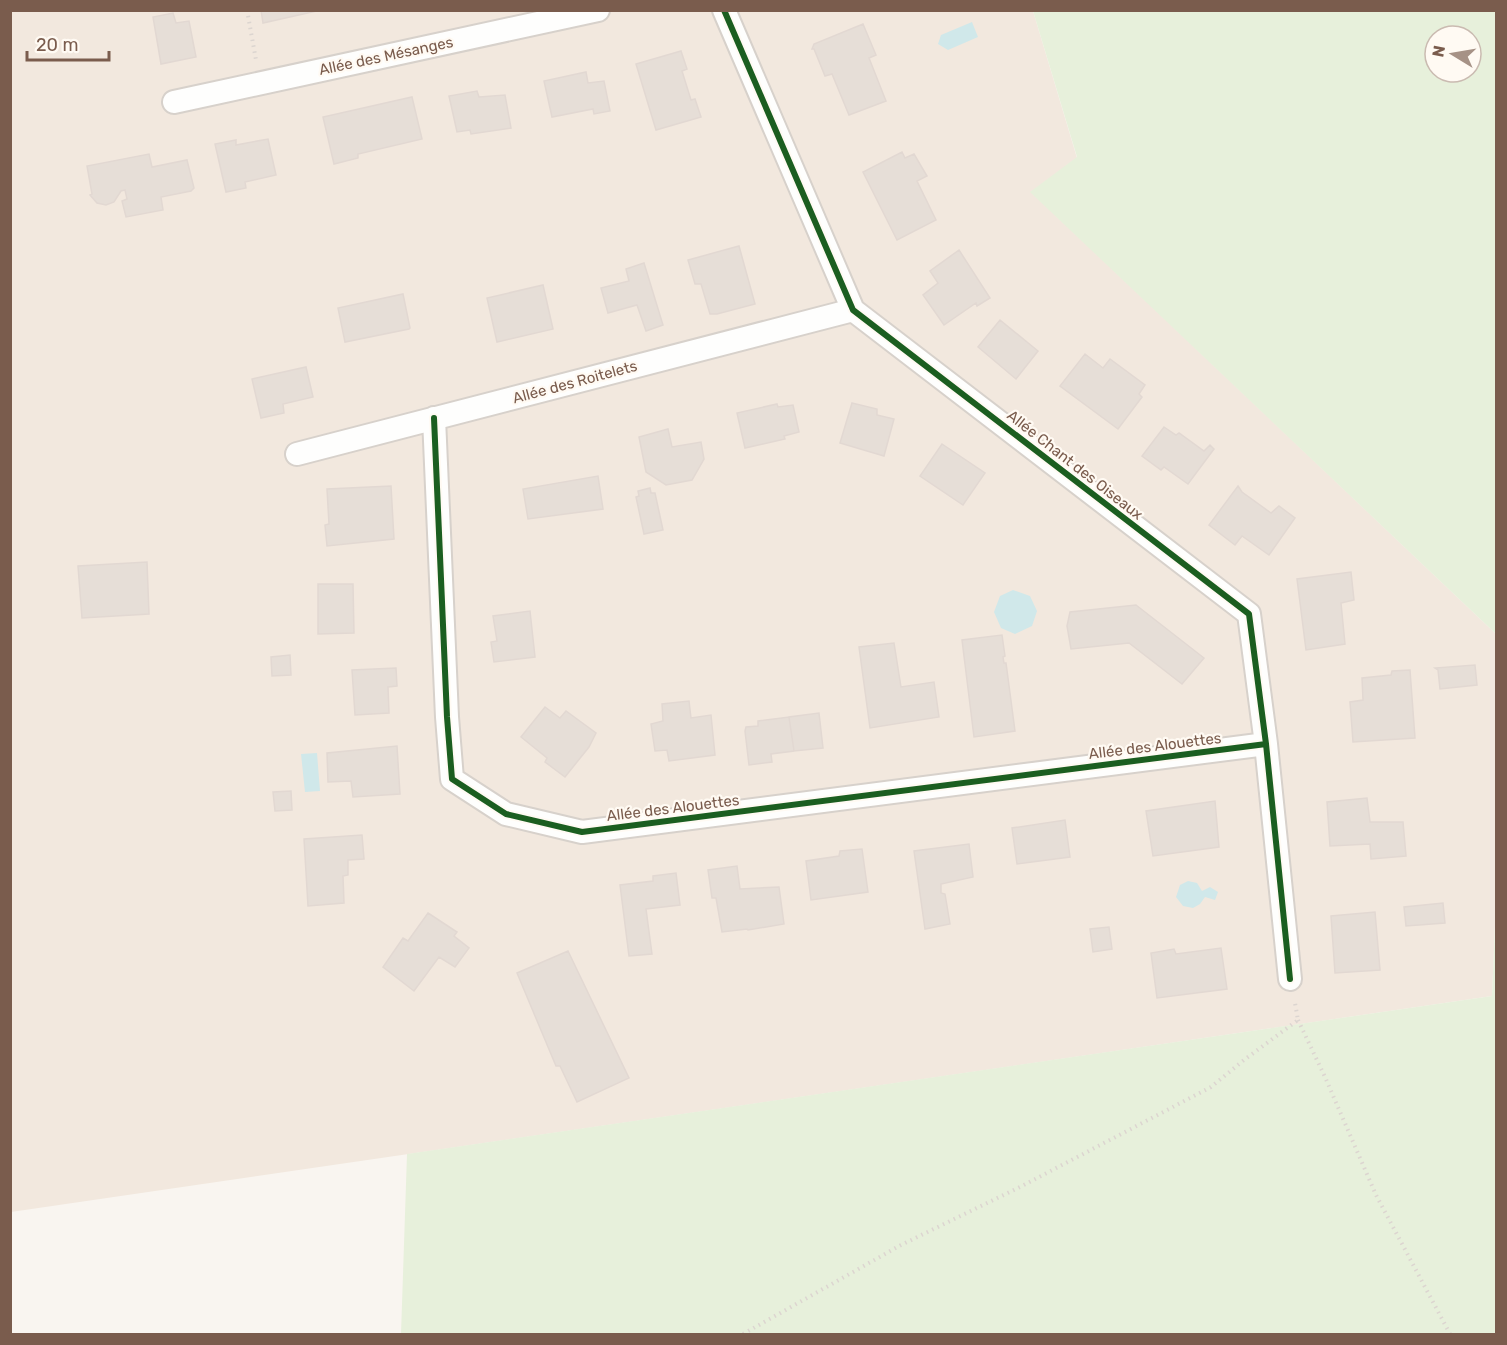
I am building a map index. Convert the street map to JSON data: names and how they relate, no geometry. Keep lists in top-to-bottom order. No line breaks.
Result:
{"streets":{"street":["Allée des Mésanges","Allée des Roitelets","Allée Chant des Oiseaux","Allée des Alouettes"]},"crossings":[["Allée des Roitelets","Allée Chant des Oiseaux"],["Allée des Roitelets","Allée des Alouettes"],["Allée Chant des Oiseaux","Allée des Alouettes"]],"scale_bar":"20 m","north":"left"}
